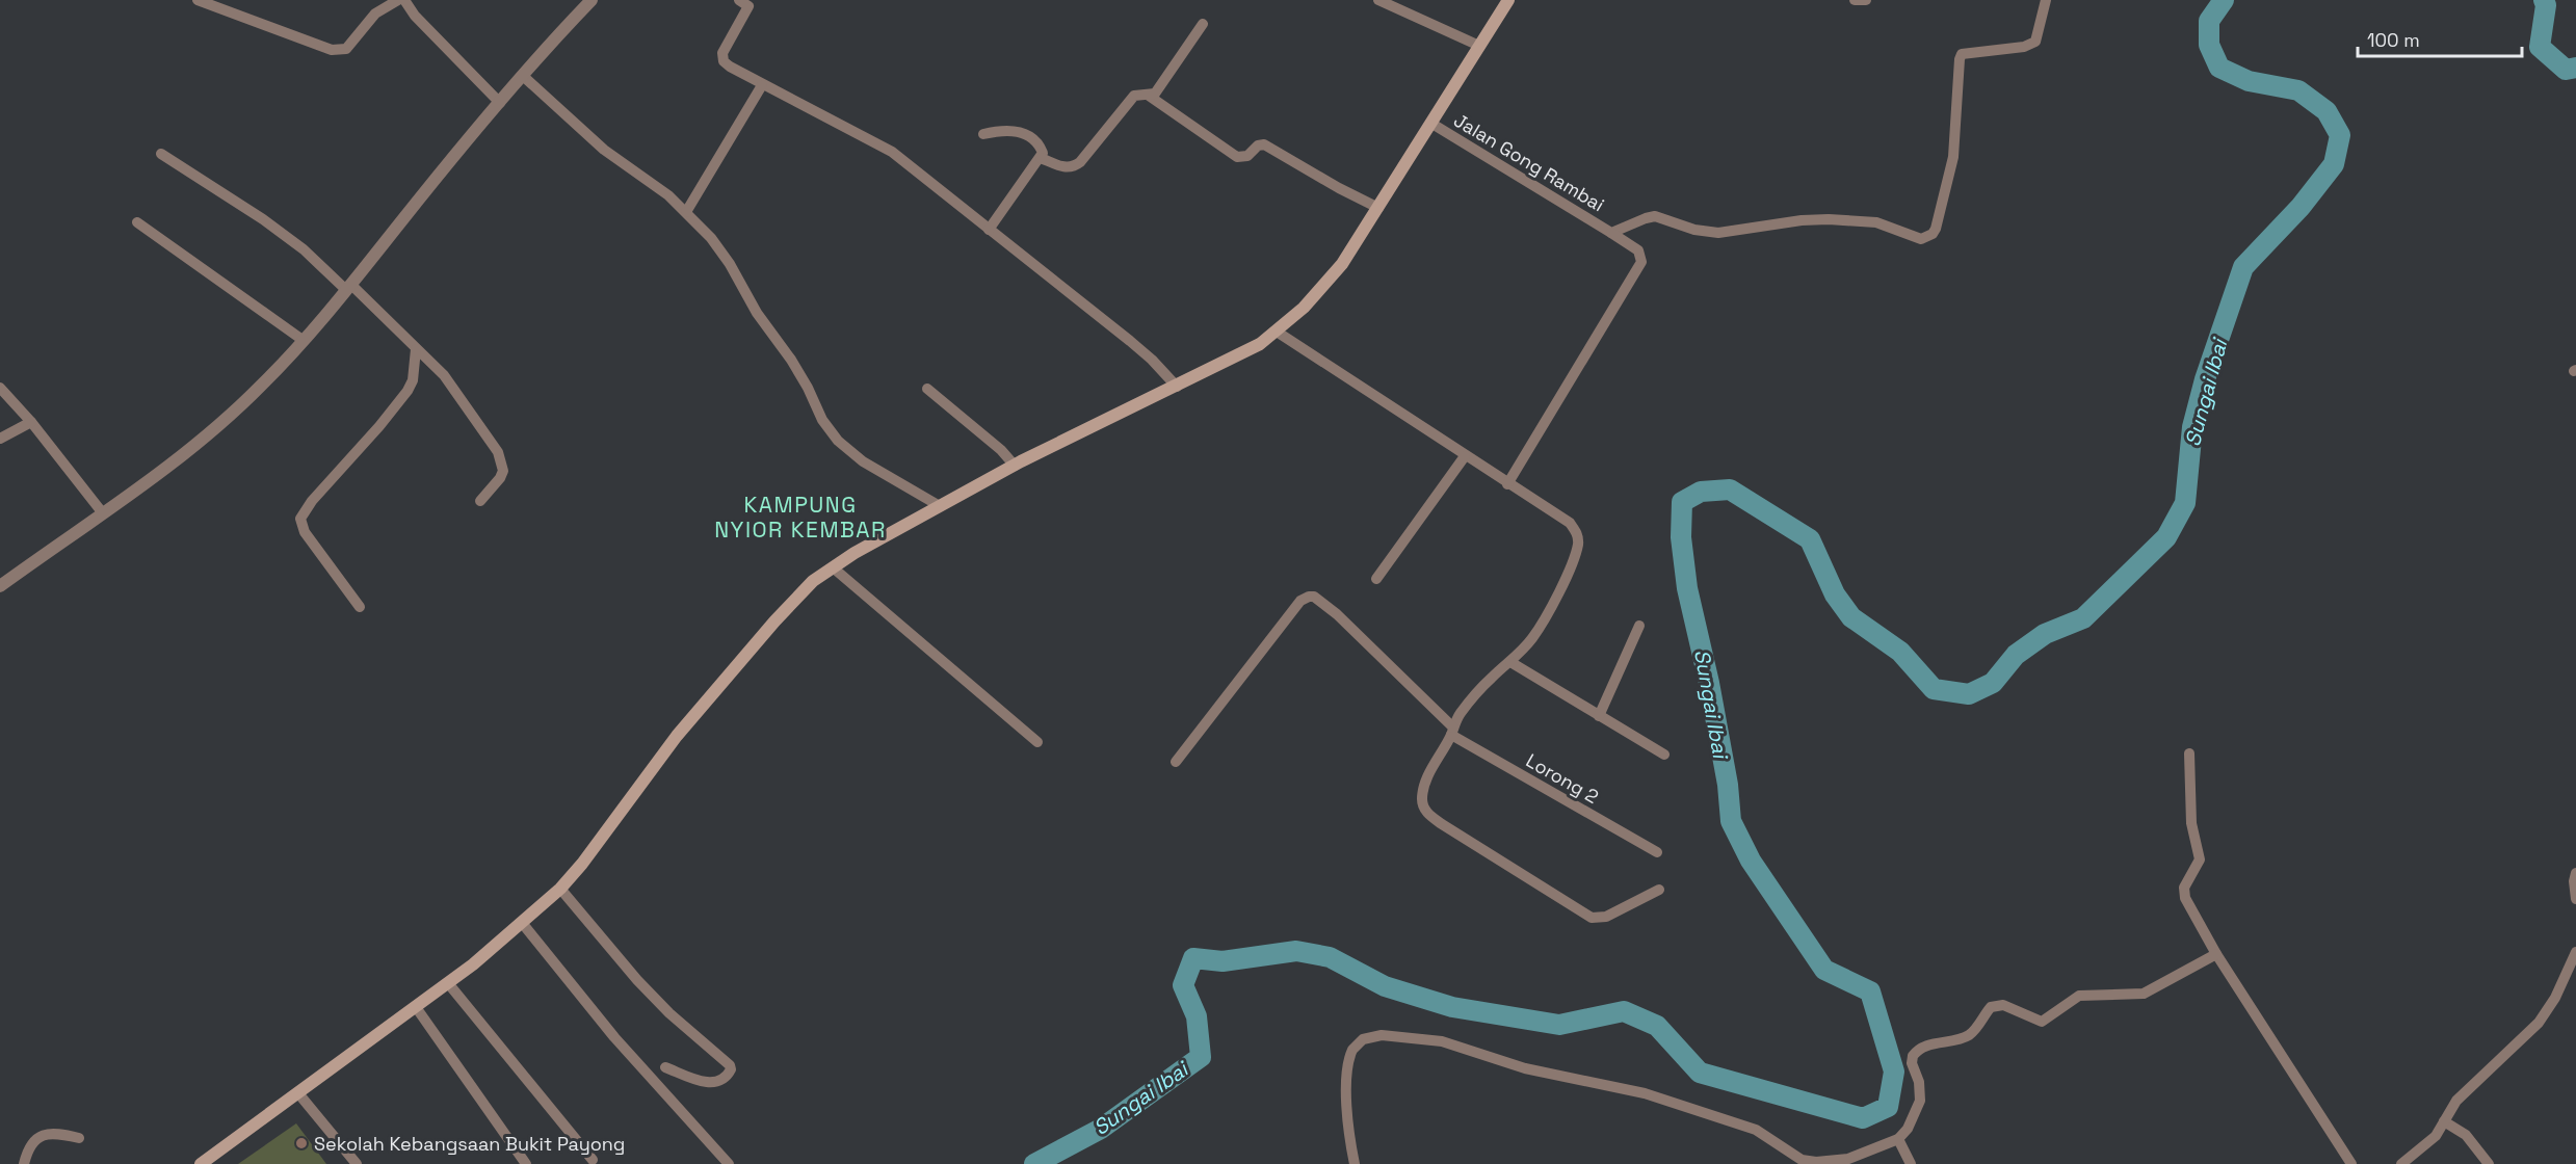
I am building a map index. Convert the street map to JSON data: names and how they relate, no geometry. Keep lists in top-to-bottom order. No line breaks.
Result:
{"streets":{"street":["Jalan Gong Rambai","Lorong 2"]},"districts":["KAMPUNG NYIOR KEMBAR"],"water":["Sungai Ibai"],"places":["Sekolah Kebangsaan Bukit Payong"],"scale_bar":"100 m"}
